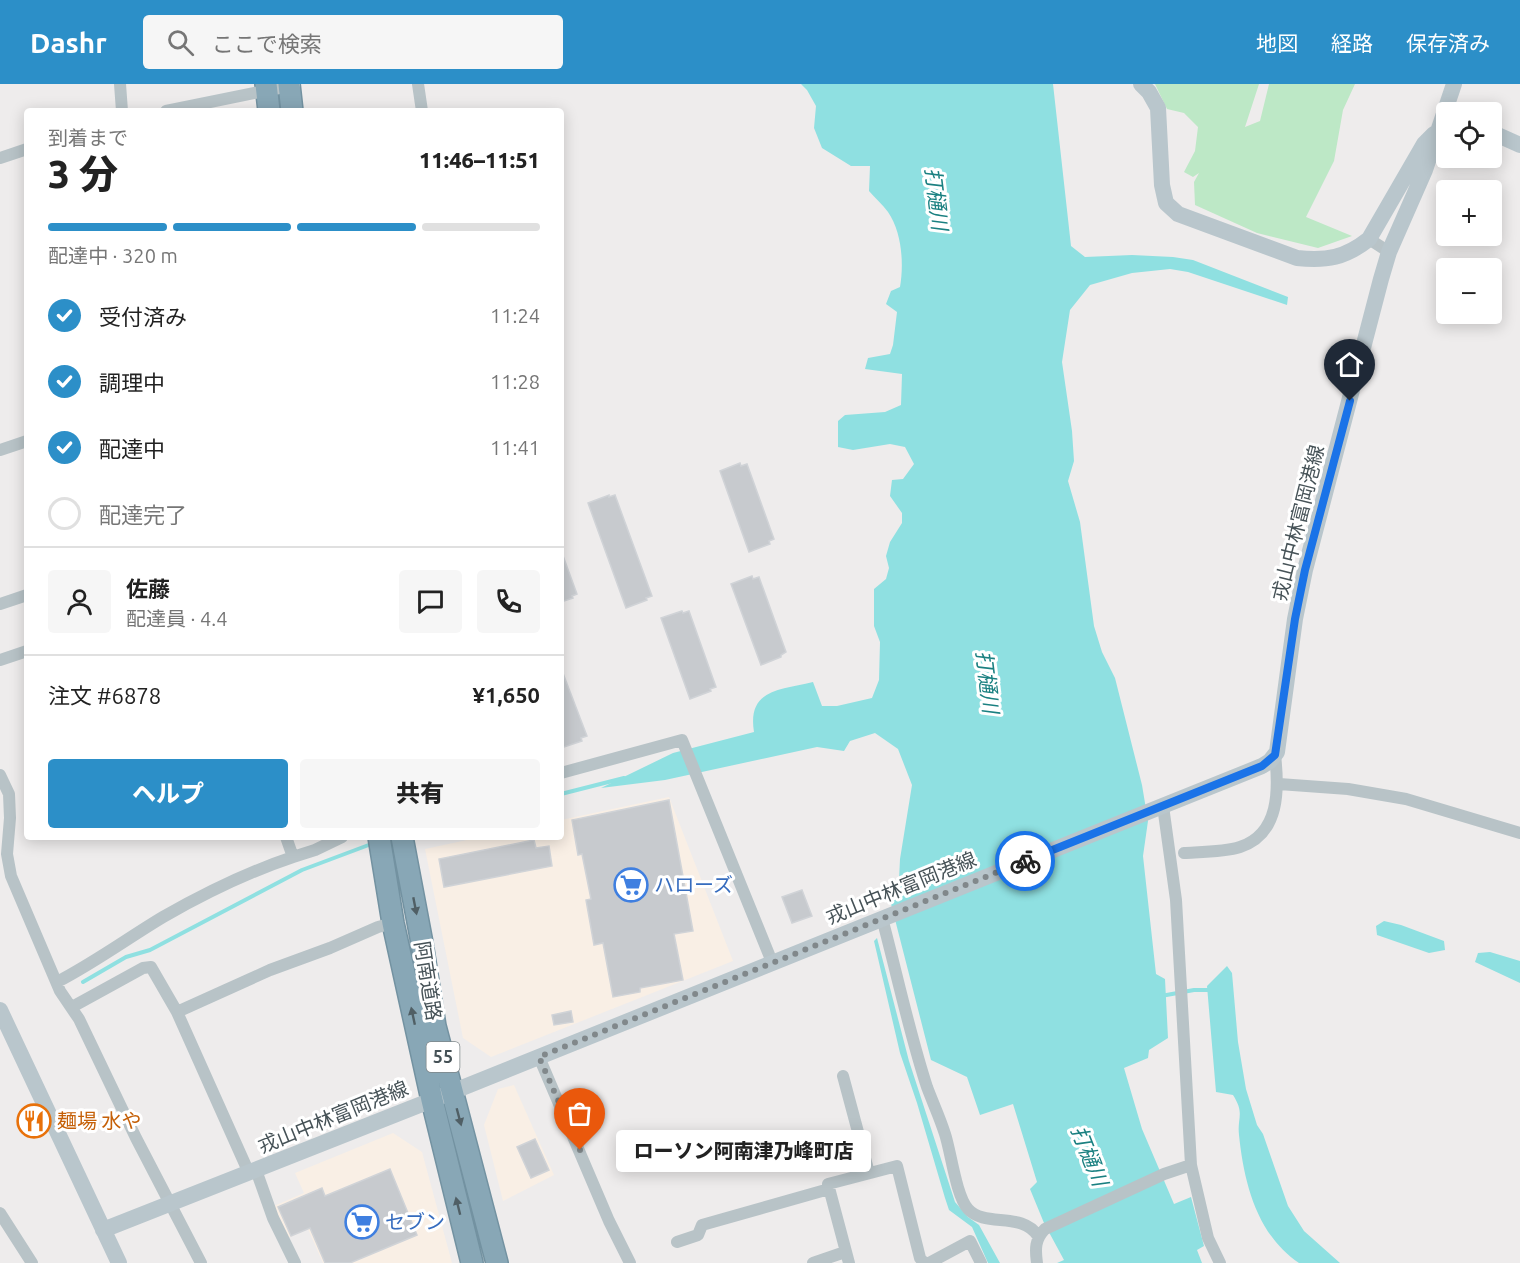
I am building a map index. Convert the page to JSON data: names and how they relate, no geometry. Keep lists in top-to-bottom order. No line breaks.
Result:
{"streets":{"highway":["阿南道路","55"],"main road":["戎山中林富岡港線"]},"crossings":[["戎山中林富岡港線","阿南道路"]],"water":["打樋川"],"places":{"supermarket":["ハローズ","セブン"],"restaurant":["麺場 水や"],"other":["ローソン阿南津乃峰町店"]},"page":{"header":"Dashr","search":"ここで検索","nav":["地図","経路","保存済み"],"map_buttons":["+","−"],"heading":["3 分","到着まで","11:46–11:51"],"panel":["佐藤","配達員 · 4.4","注文 #6878","¥1,650"],"bar":"配達中 · 320 m","list":[["受付済み","11:24"],["調理中","11:28"],["配達中","11:41"],"配達完了"],"buttons":["ヘルプ","共有"],"bubble":"ローソン阿南津乃峰町店"}}
